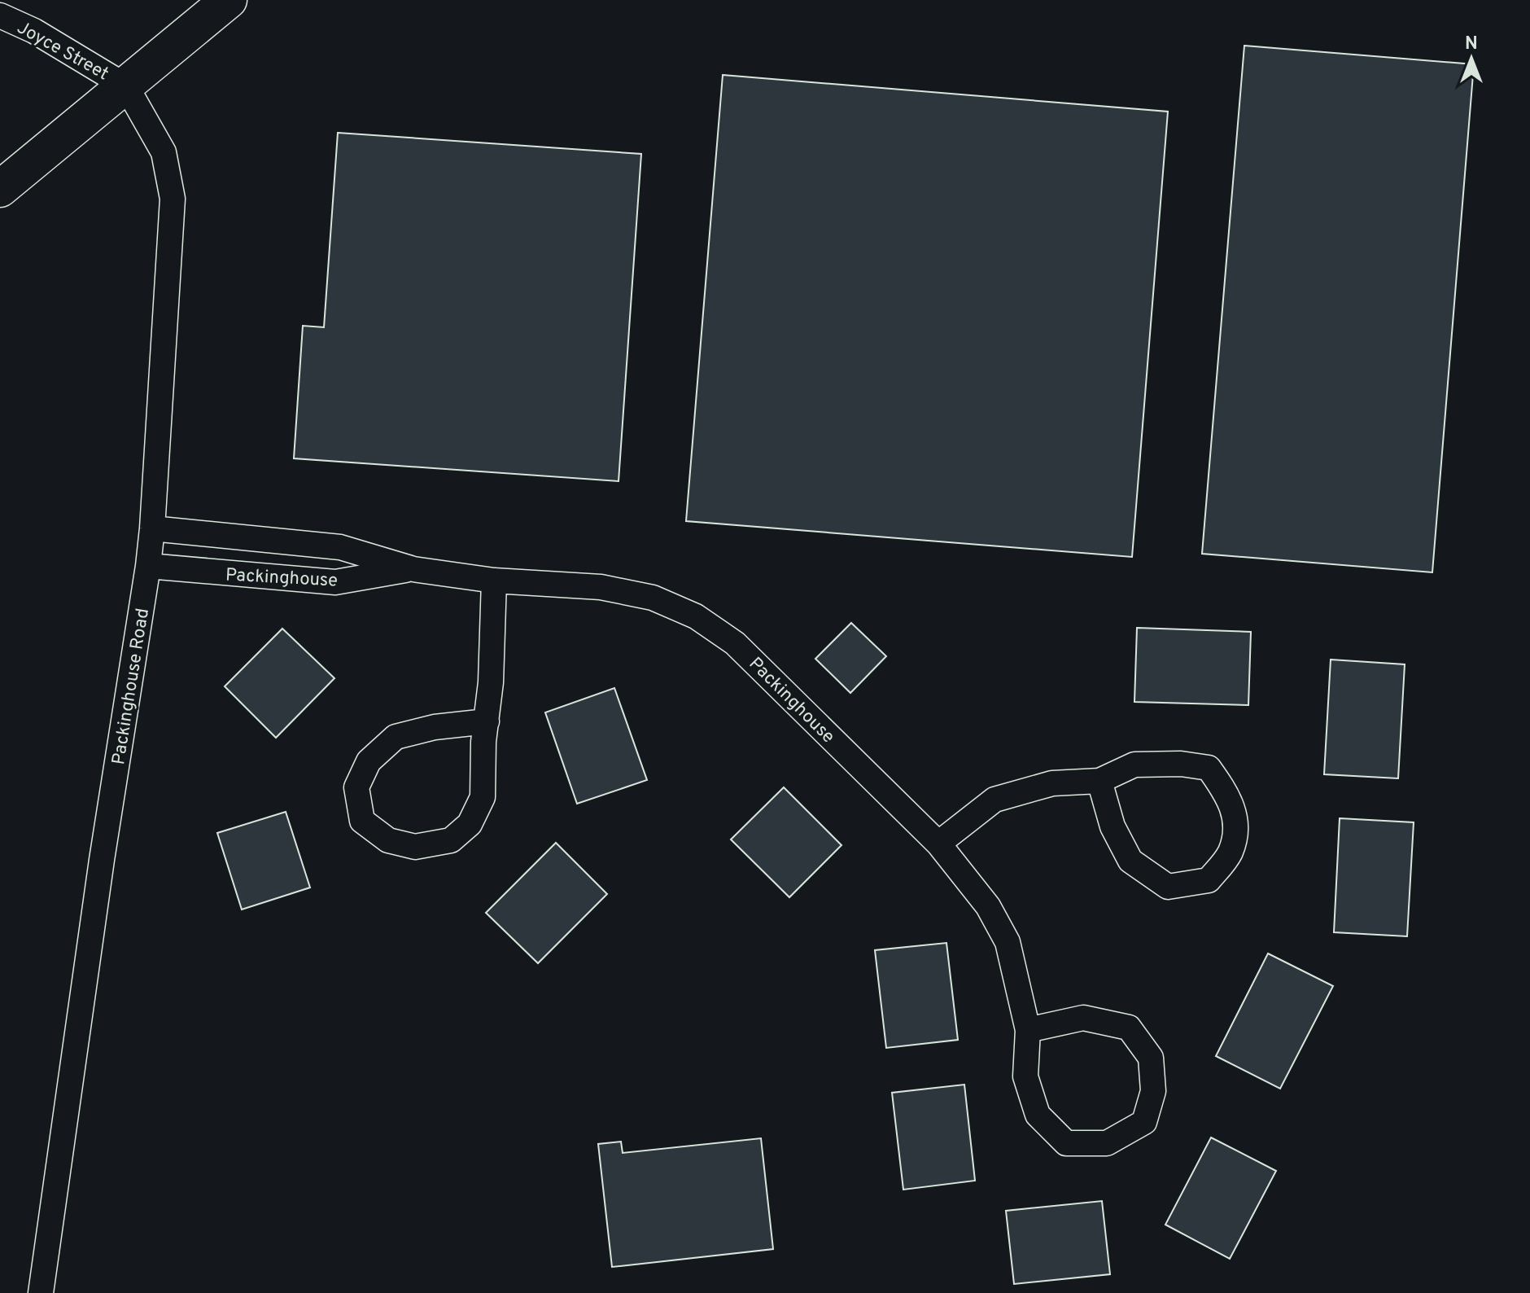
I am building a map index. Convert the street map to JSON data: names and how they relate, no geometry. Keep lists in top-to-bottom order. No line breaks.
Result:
{"streets":{"street":["Joyce Street","Packinghouse","Packinghouse Road"]},"crossings":[["Joyce Street","Packinghouse Road"],["Packinghouse","Packinghouse Road"]],"north":"top"}
